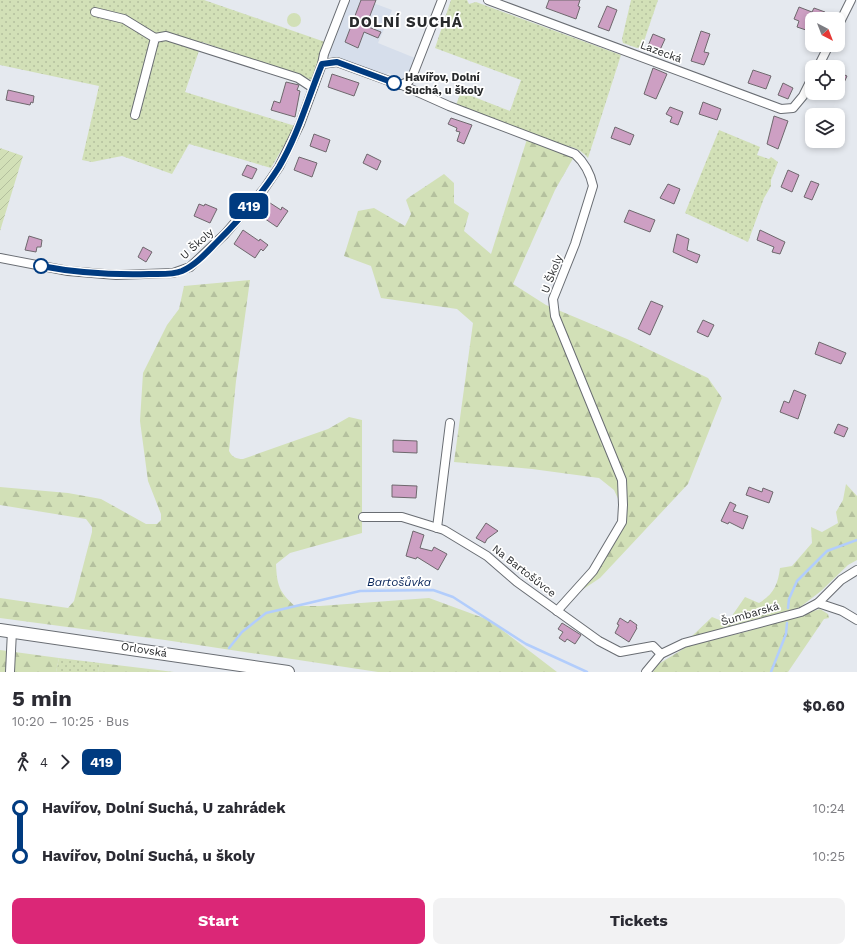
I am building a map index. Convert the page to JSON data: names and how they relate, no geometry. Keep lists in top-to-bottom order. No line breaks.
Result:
{"streets":{"street":["Lazecká","U Školy","Na Bartošůvce","Šumbarská","Orlovská"]},"crossings":[["U Školy","Na Bartošůvce"],["Na Bartošůvce","Šumbarská"]],"districts":["DOLNÍ SUCHÁ"],"water":["Bartošůvka"],"places":["Havířov, Dolní Suchá, u školy"],"lines":["bus line 419"],"north":"bottom right","page":{"on_map":"419","heading":["5 min","10:20 – 10:25 · Bus","$0.60"],"legs":["4","419"],"list":[{"name":"Havířov, Dolní Suchá, U zahrádek","value":"10:24"},{"name":"Havířov, Dolní Suchá, u školy","value":"10:25"}],"buttons":["Start","Tickets"]}}
